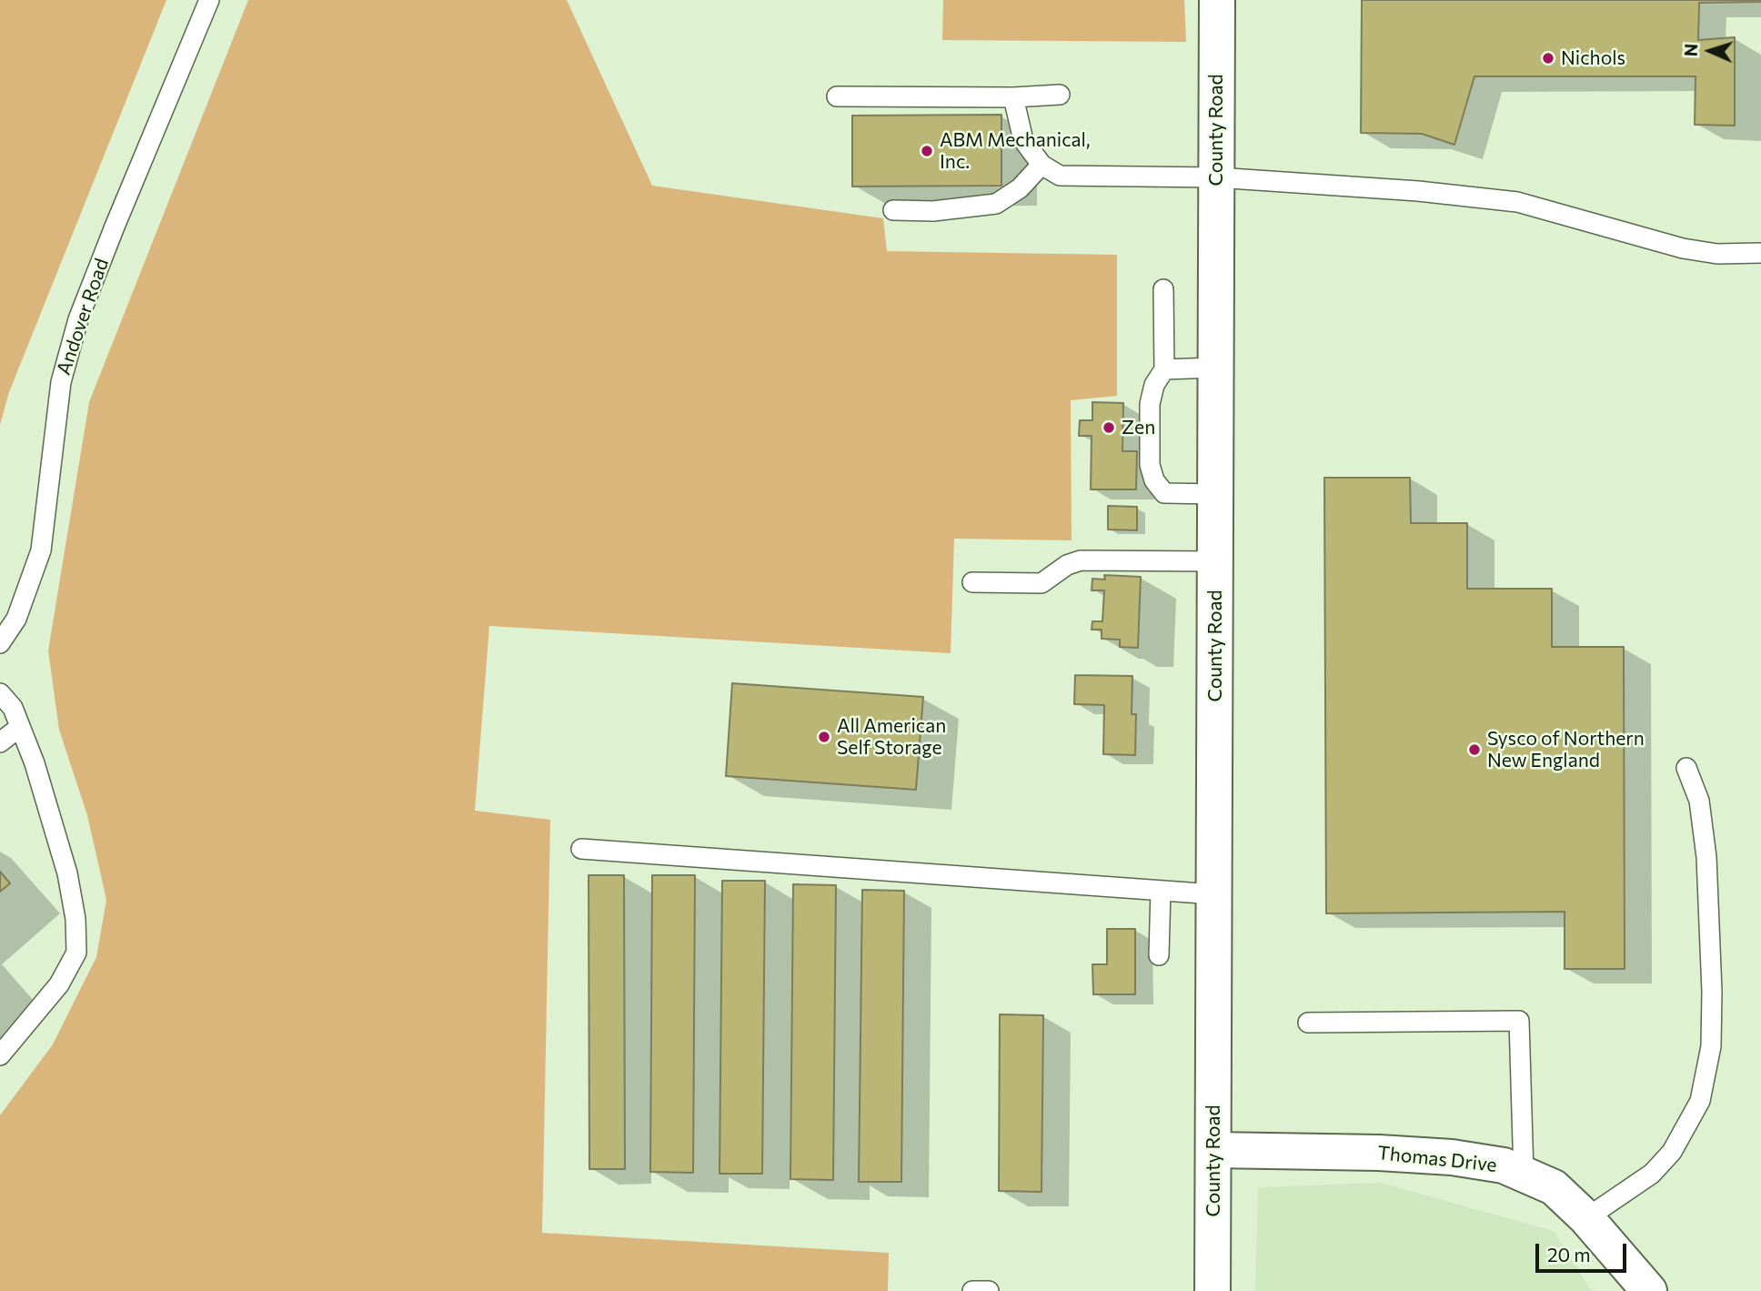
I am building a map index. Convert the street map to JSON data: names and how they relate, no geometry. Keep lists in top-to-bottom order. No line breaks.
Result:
{"streets":{"main road":["County Road","Thomas Drive"],"lane":["Andover Road"]},"crossings":[["County Road","Thomas Drive"]],"places":["Nichols","ABM Mechanical, Inc.","Zen","All American Self Storage","Sysco of Northern New England"],"scale_bar":"20 m","north":"left"}
